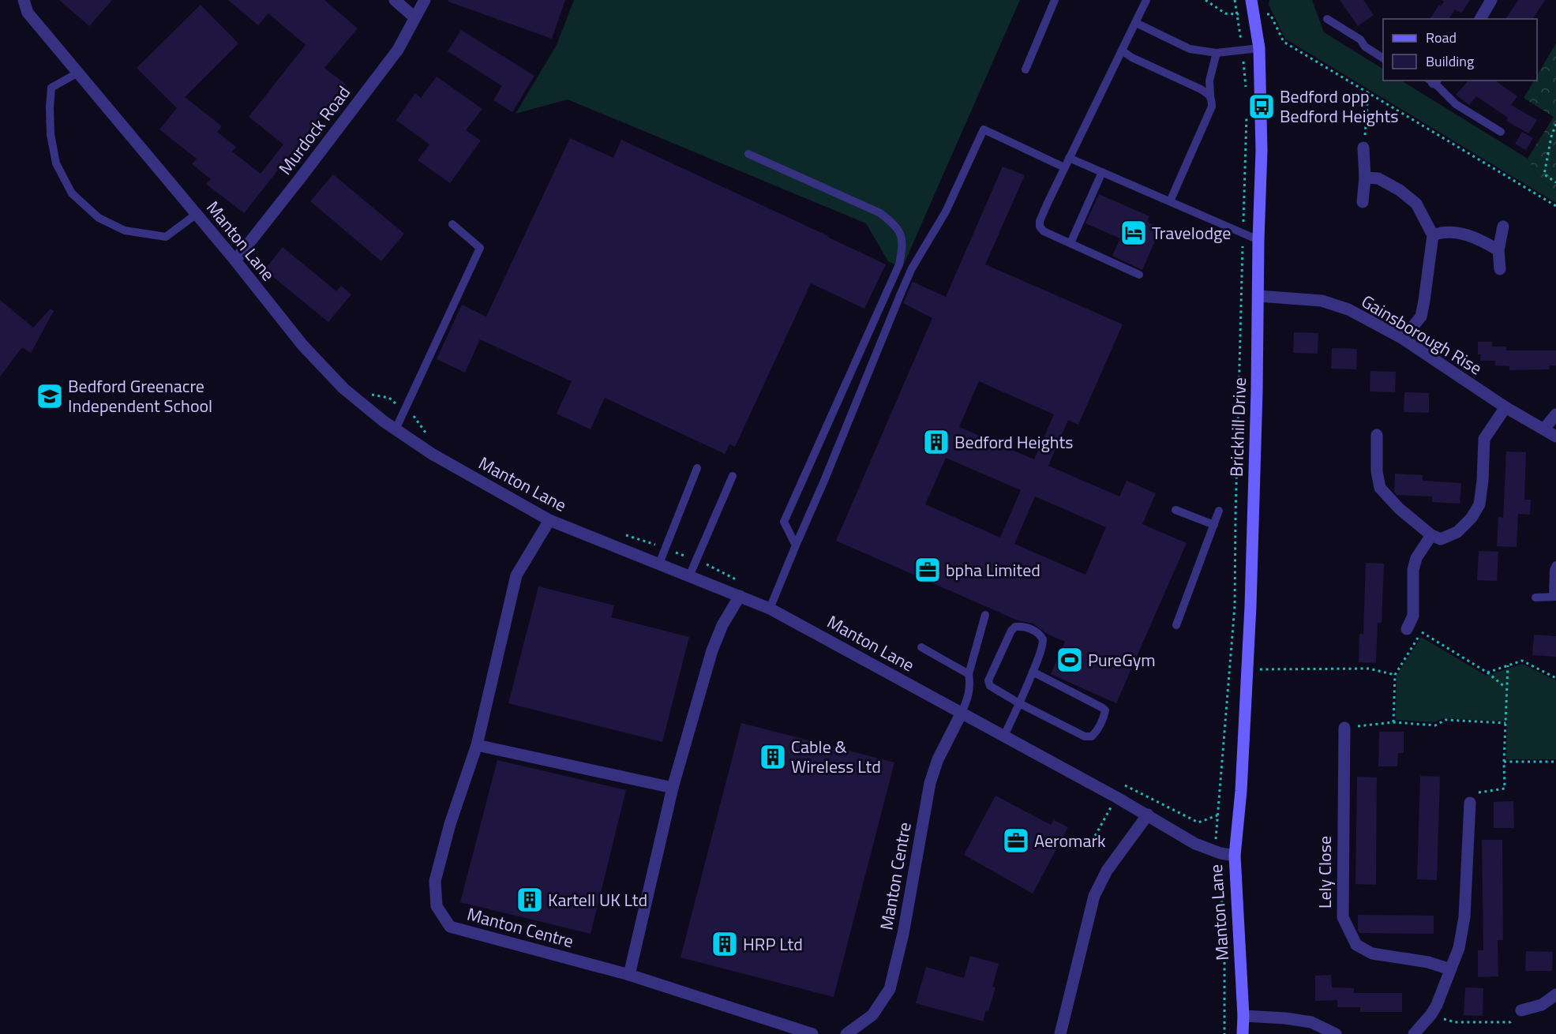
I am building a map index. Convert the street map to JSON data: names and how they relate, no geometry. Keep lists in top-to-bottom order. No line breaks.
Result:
{"streets":{"street":["Murdock Road","Manton Lane","Gainsborough Rise","Brickhill Drive","Lely Close","Manton Centre"]},"crossings":[["Murdock Road","Manton Lane"],["Manton Lane","Brickhill Drive"],["Manton Lane","Manton Centre"],["Gainsborough Rise","Brickhill Drive"]],"places":{"bus stop":["Bedford opp Bedford Heights"],"hotel":["Travelodge"],"school or university":["Bedford Greenacre Independent School"],"building":["Bedford Heights","Cable & Wireless Ltd","Kartell UK Ltd","HRP Ltd"],"office":["bpha Limited","Aeromark"],"sports":["PureGym"]},"legend":["Road","Building"]}
